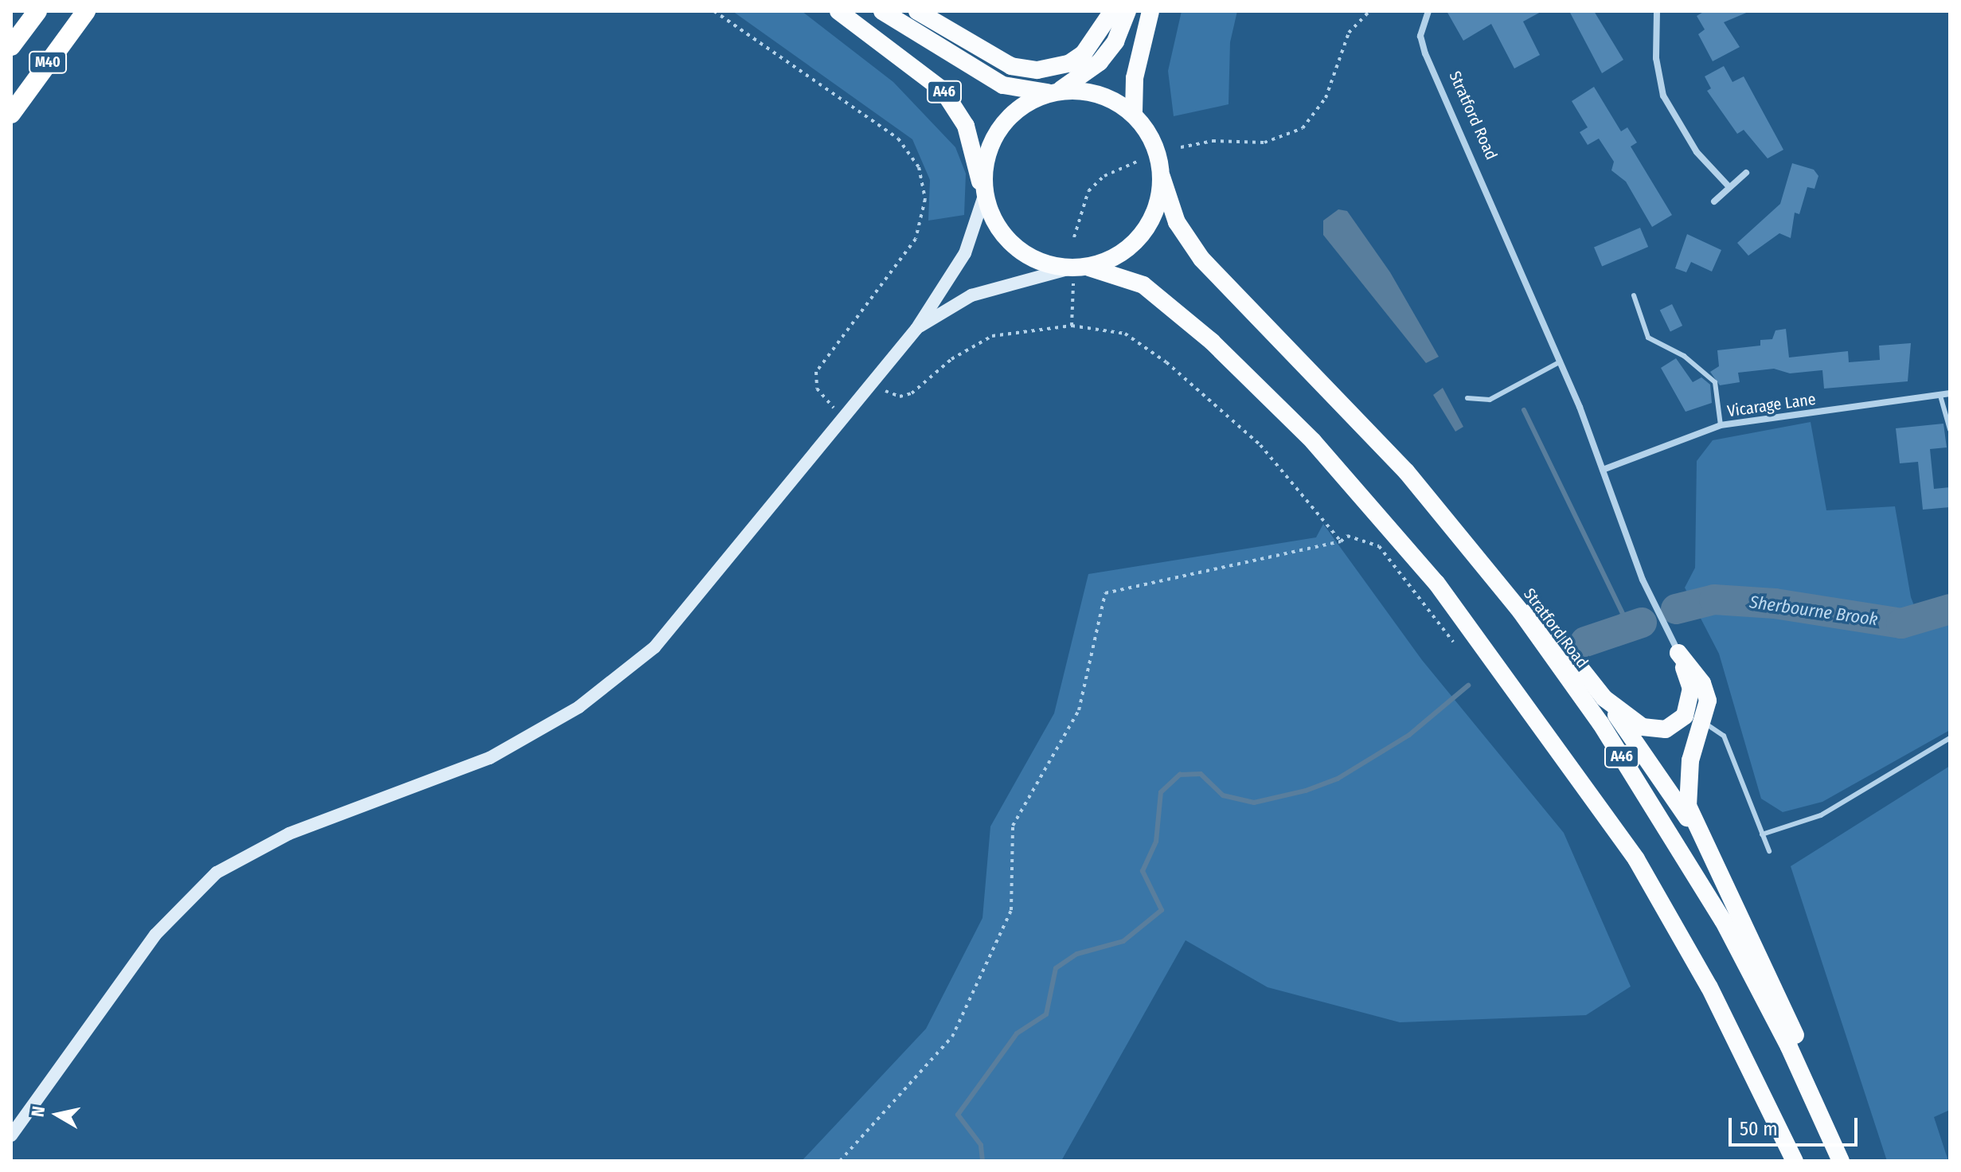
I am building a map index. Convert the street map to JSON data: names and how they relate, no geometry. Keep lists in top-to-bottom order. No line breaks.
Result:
{"streets":{"highway":["M40","A46","Stratford Road"],"street":["Vicarage Lane"]},"crossings":[["A46","Stratford Road"],["Stratford Road","Vicarage Lane"]],"water":["Sherbourne Brook"],"scale_bar":"50 m","north":"left"}
